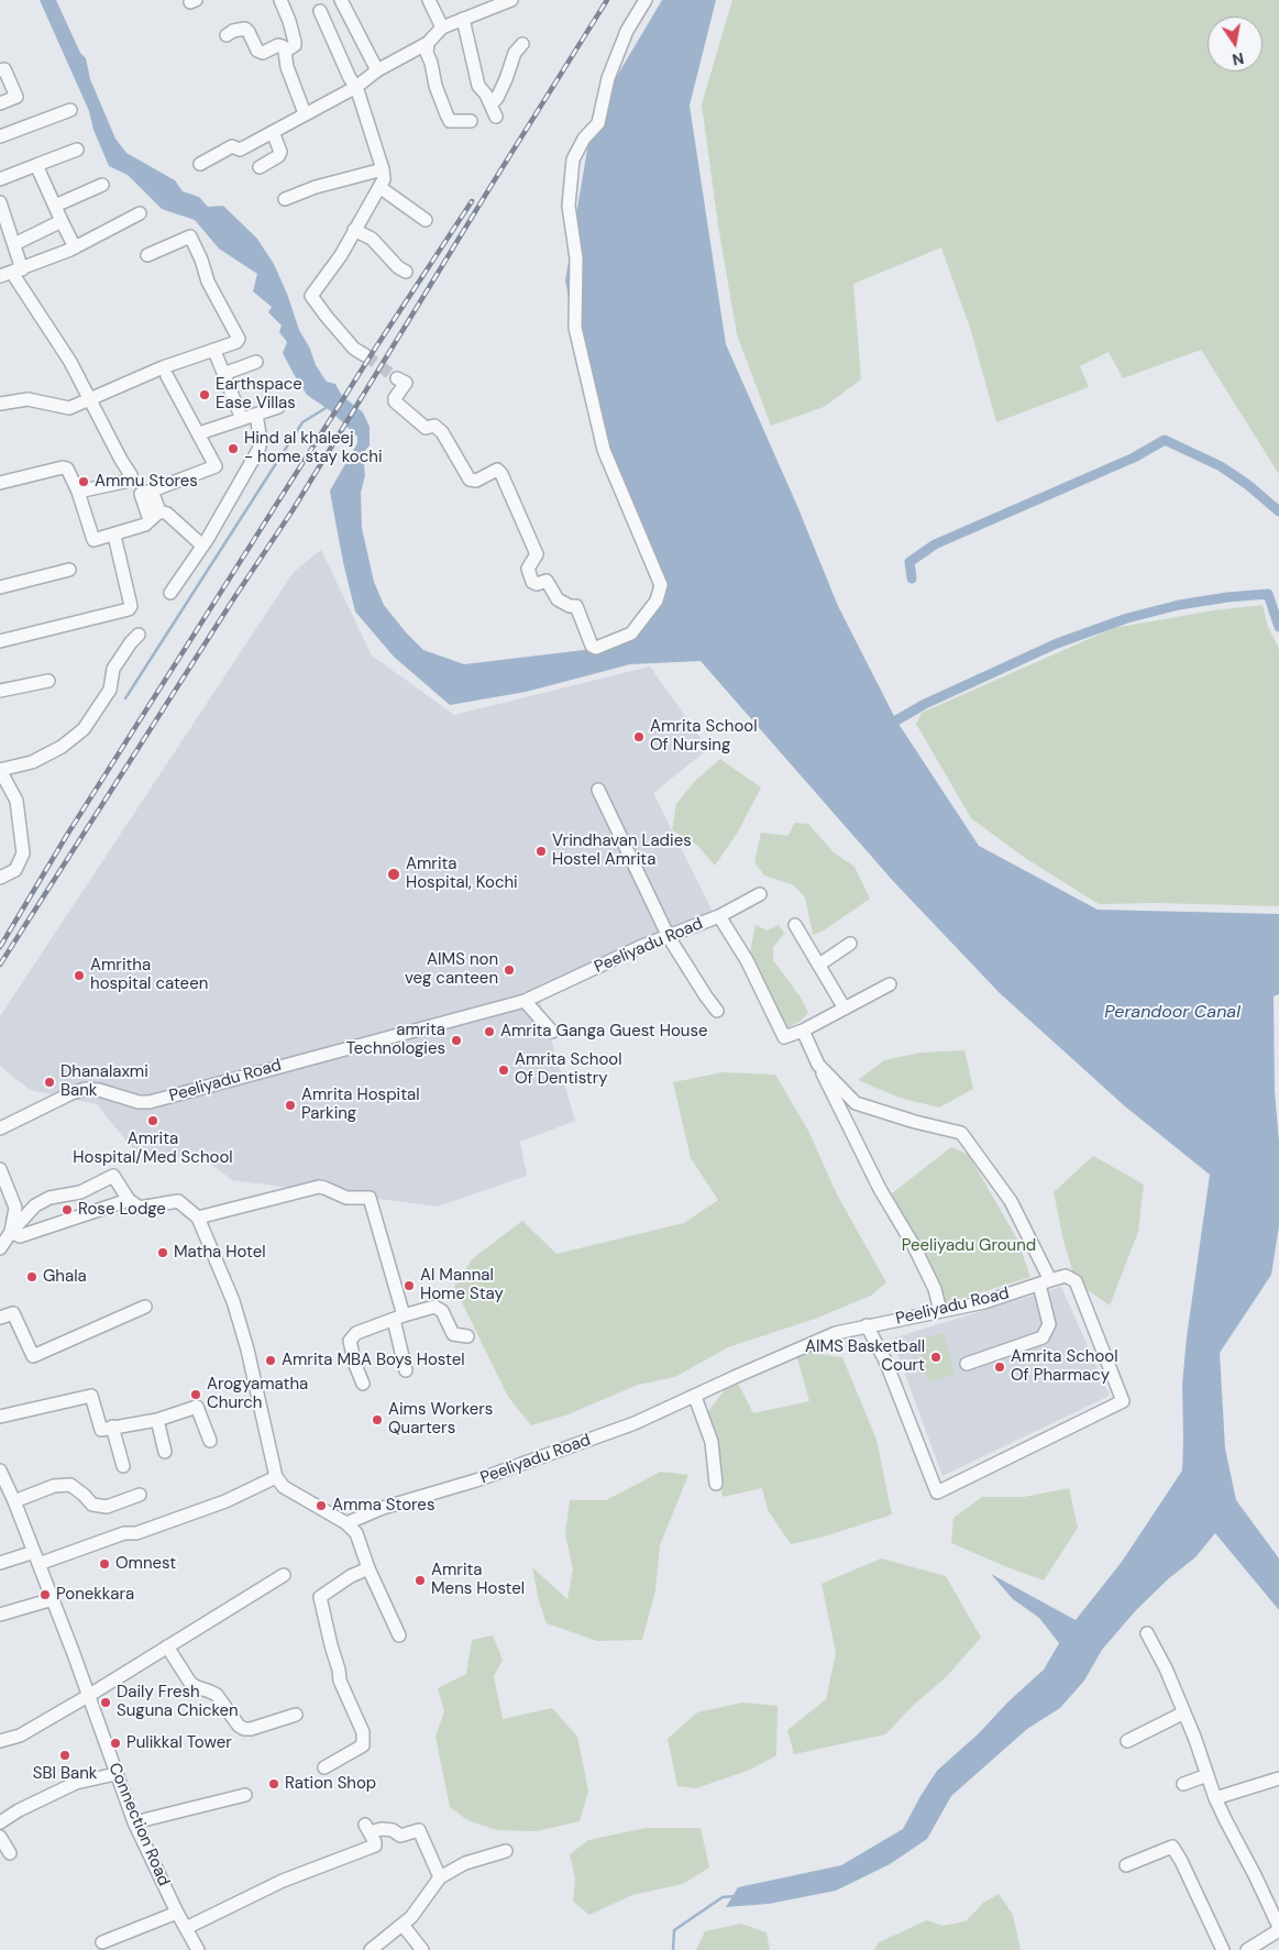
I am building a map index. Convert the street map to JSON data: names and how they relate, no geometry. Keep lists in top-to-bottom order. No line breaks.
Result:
{"streets":{"street":["Peeliyadu Road","Connection Road"]},"water":["Perandoor Canal"],"parks":["Peeliyadu Ground"],"places":["Earthspace Ease Villas","Hind al khaleej - home stay kochi","Ammu Stores","Amrita School Of Nursing","Vrindhavan Ladies Hostel Amrita","Amrita Hospital, Kochi","AIMS non veg canteen","Amritha hospital cateen","Amrita Ganga Guest House","amrita Technologies","Amrita School Of Dentistry","Dhanalaxmi Bank","Amrita Hospital Parking","Amrita Hospital/Med School","Rose Lodge","Matha Hotel","Ghala","Al Mannal Home Stay","AIMS Basketball Court","Amrita MBA Boys Hostel","Amrita School Of Pharmacy","Arogyamatha Church","Aims Workers Quarters","Amma Stores","Omnest","Amrita Mens Hostel","Ponekkara","Daily Fresh Suguna Chicken","Pulikkal Tower","SBI Bank","Ration Shop"],"north":"bottom"}
